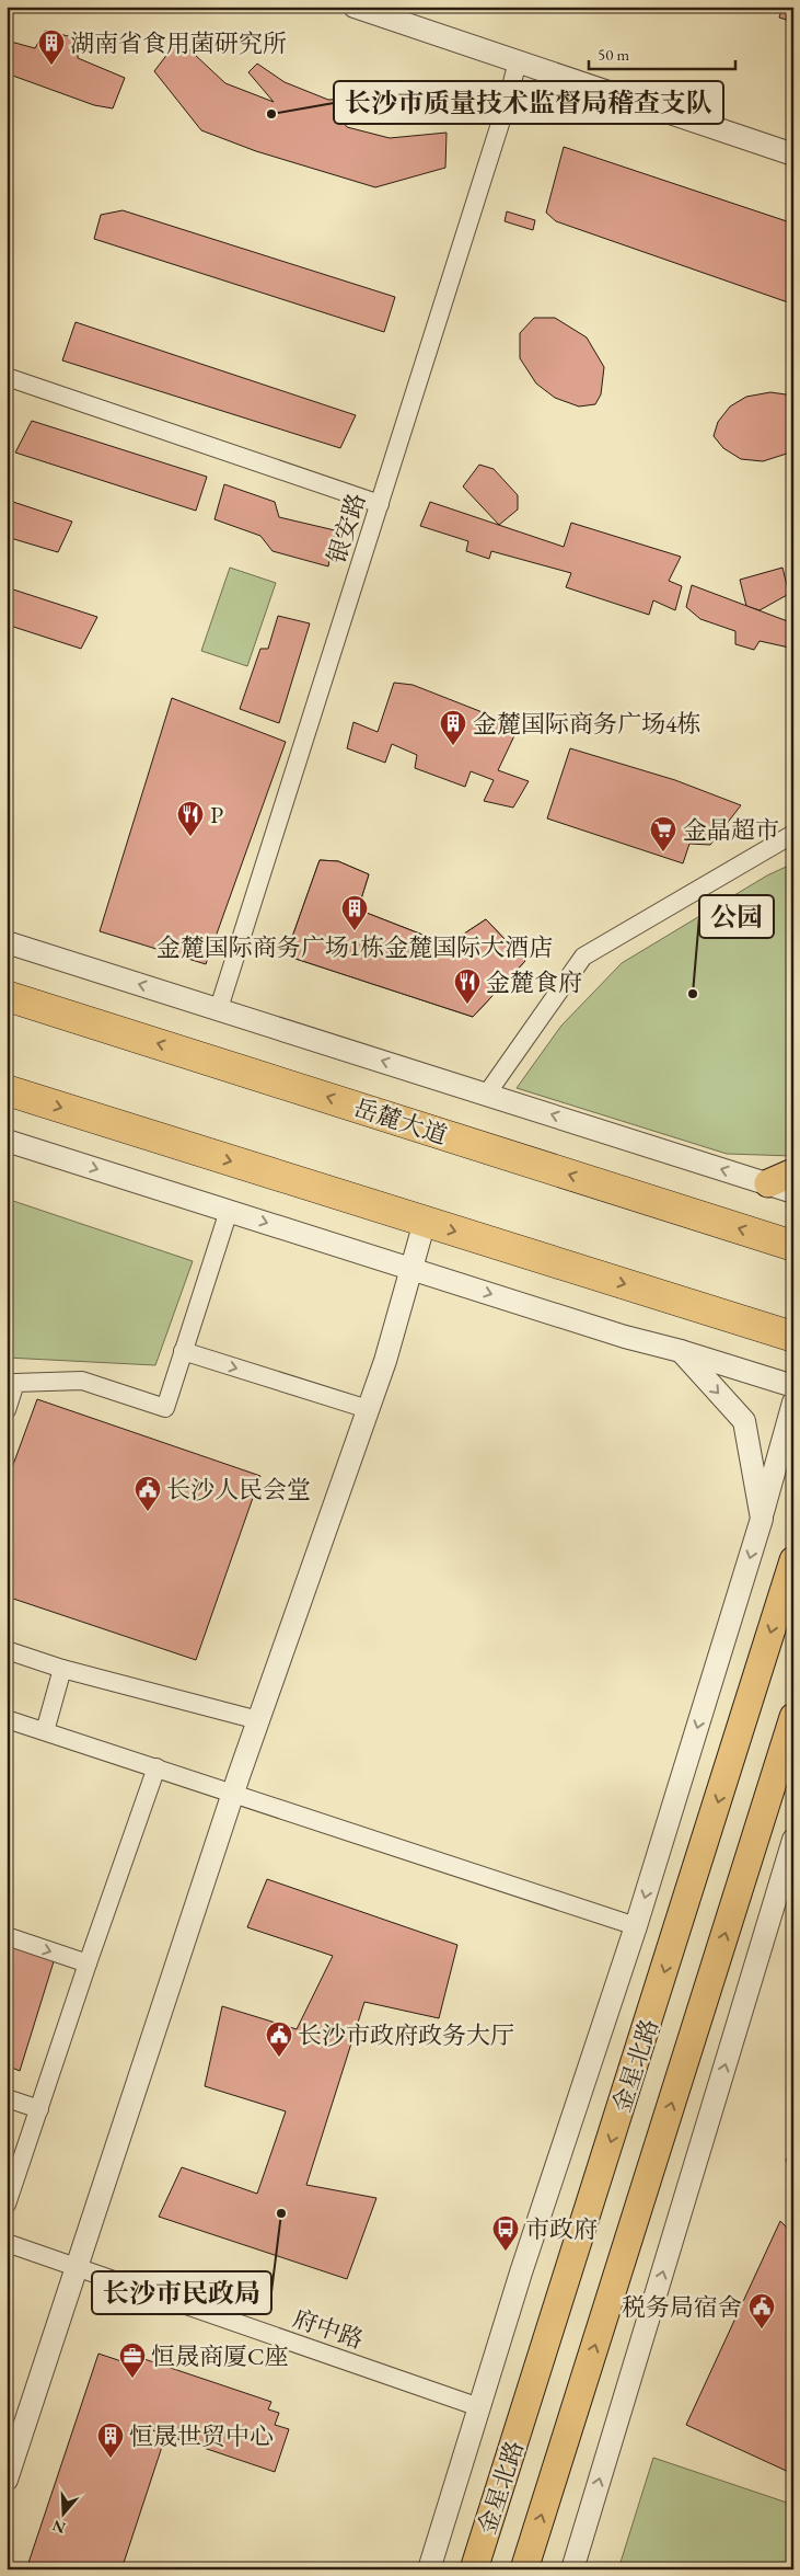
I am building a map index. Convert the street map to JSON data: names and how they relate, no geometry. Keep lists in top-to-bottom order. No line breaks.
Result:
{"streets":{"highway":["岳麓大道"],"main road":["金星北路"],"street":["银安路","府中路"]},"places":{"building":["湖南省食用菌研究所","金麓国际商务广场4栋","金麓国际商务广场1栋金麓国际大酒店","恒晟世贸中心"],"other":["长沙市质量技术监督局稽查支队","公园","长沙市民政局"],"restaurant":["P","金麓食府"],"supermarket":["金晶超市"],"public building":["长沙人民会堂","长沙市政府政务大厅","税务局宿舍"],"bus stop":["市政府"],"office":["恒晟商厦C座"]},"scale_bar":"50 m","north":"bottom"}
